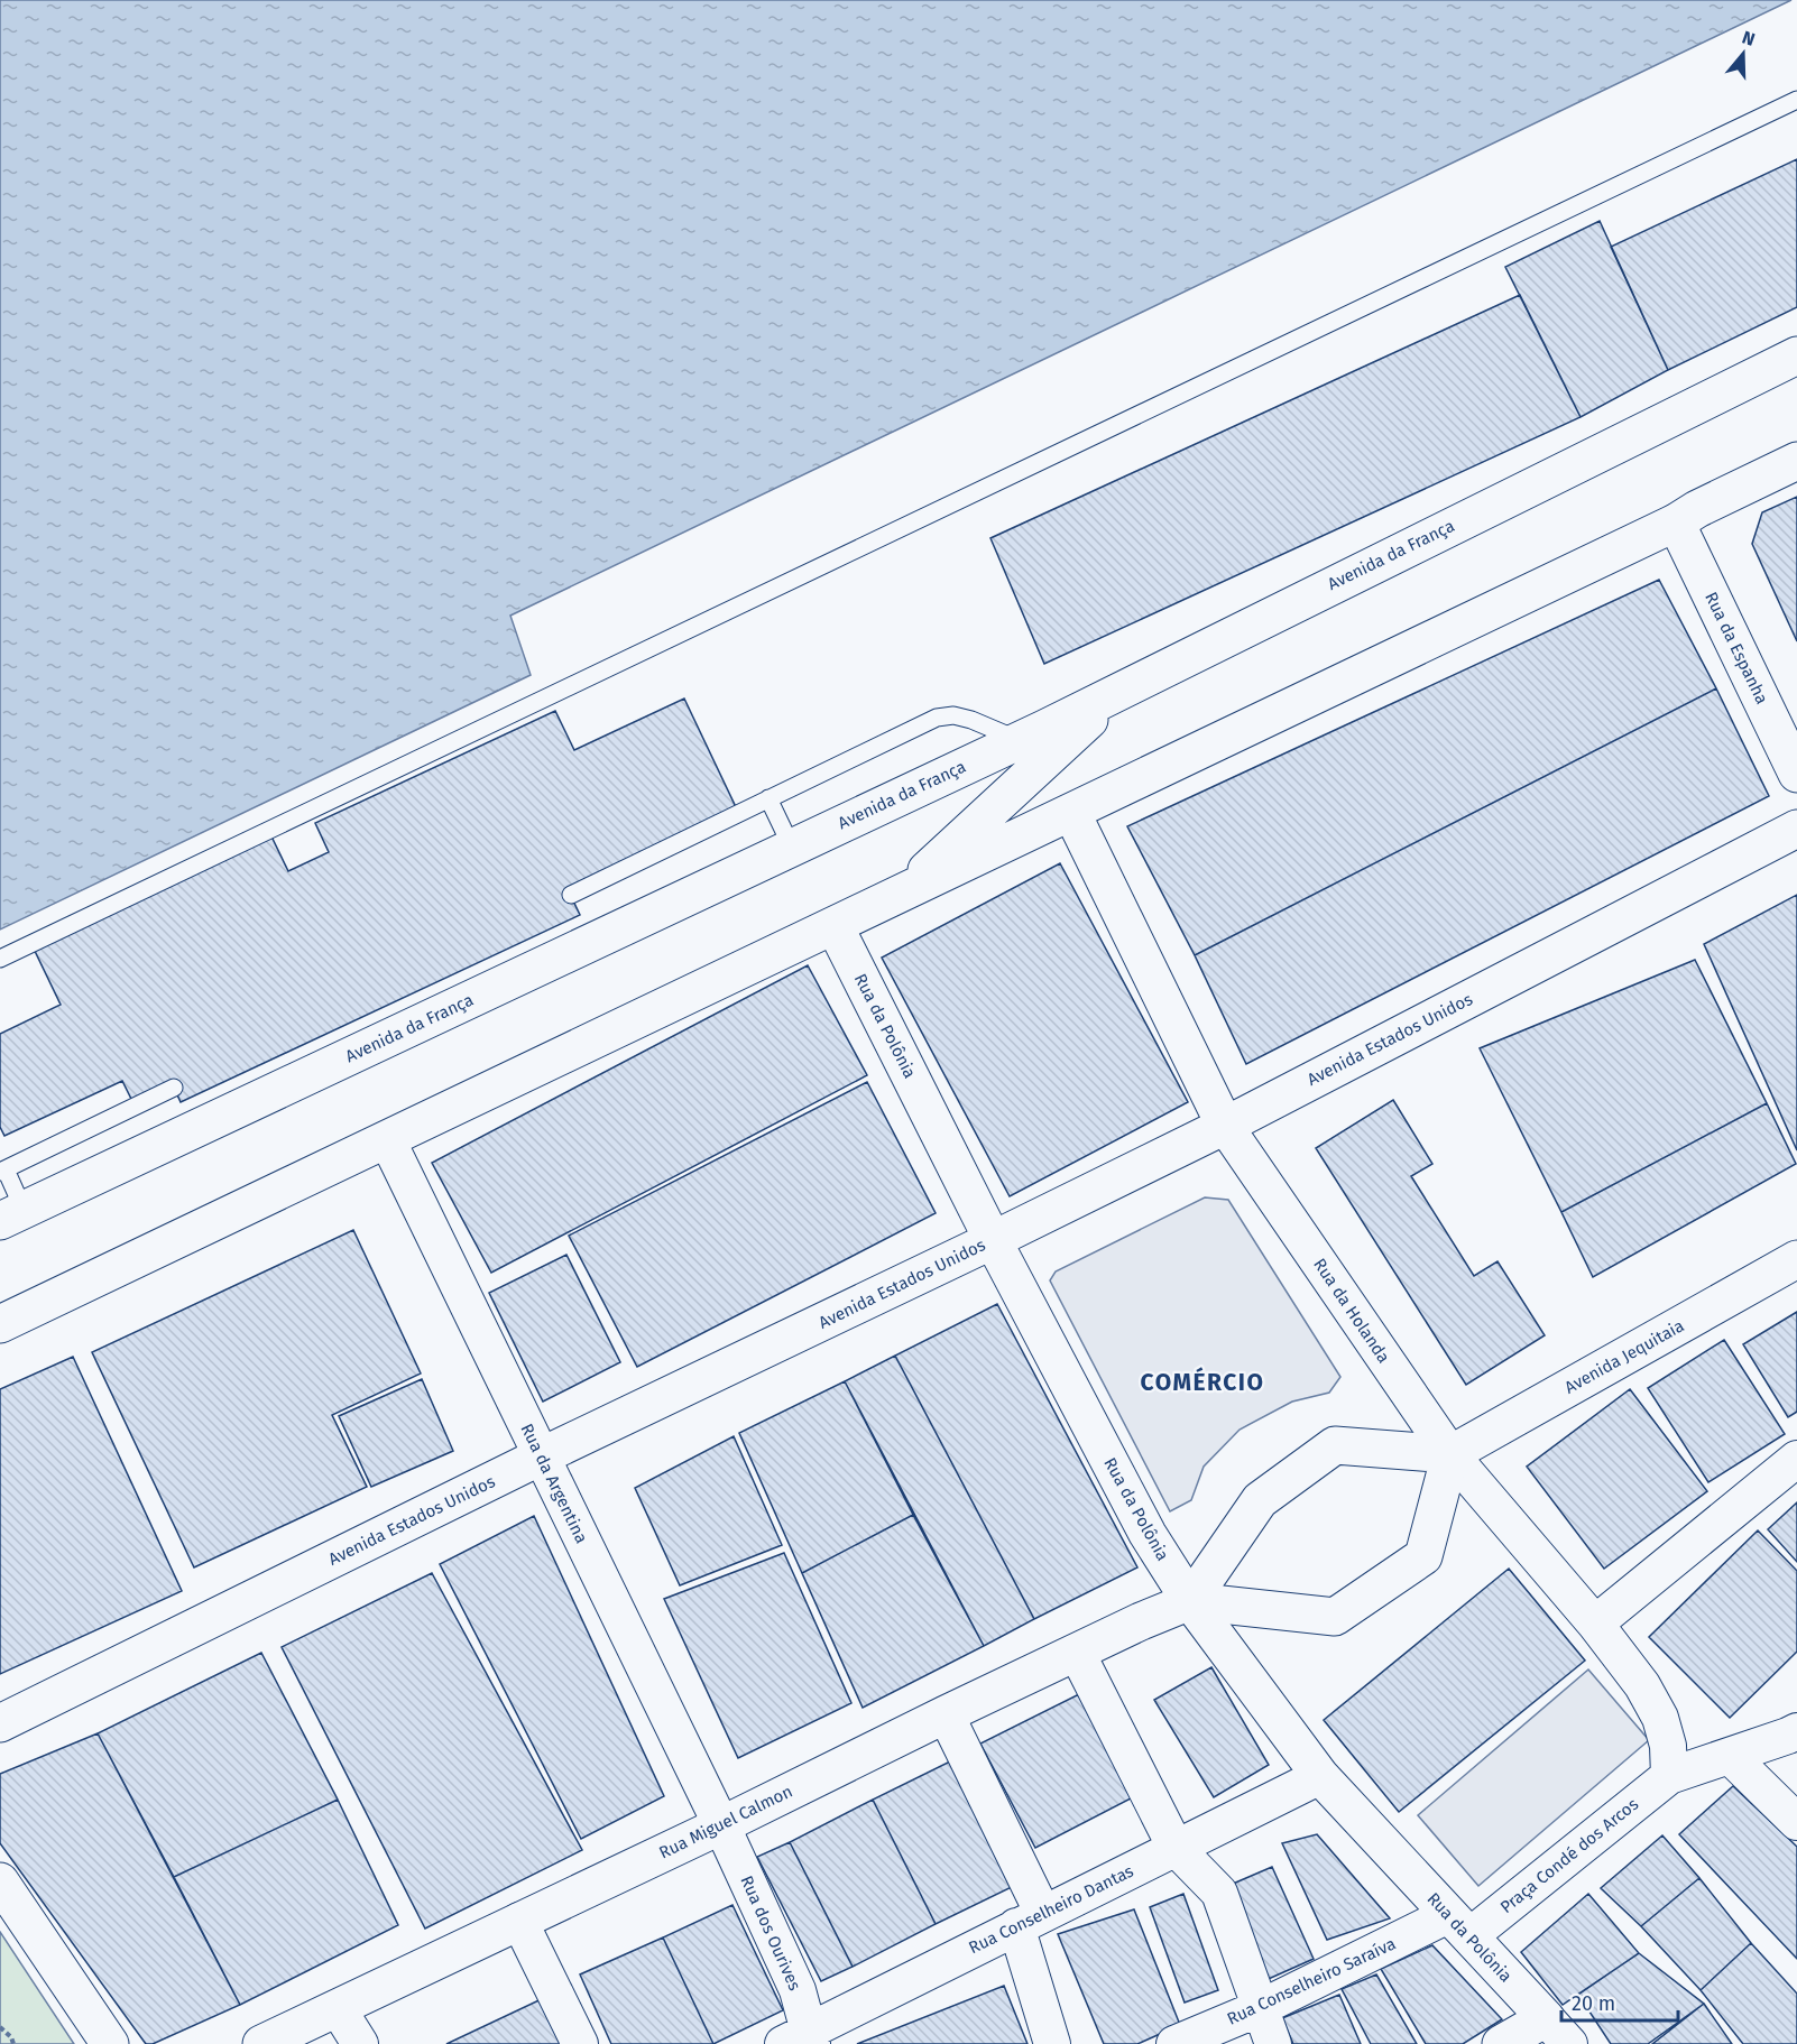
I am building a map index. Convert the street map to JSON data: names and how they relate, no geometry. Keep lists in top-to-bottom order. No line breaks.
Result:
{"streets":{"main road":["Avenida da França","Rua da Espanha","Rua da Polônia","Avenida Estados Unidos","Rua da Holanda","Avenida Jequitaia","Rua Miguel Calmon"],"street":["Rua da Argentina","Praça Condé dos Arcos","Rua Conselheiro Dantas","Rua dos Ourives","Rua Conselheiro Saraíva"]},"crossings":[["Rua da Polônia","Avenida Estados Unidos"],["Rua da Polônia","Rua Miguel Calmon"],["Rua da Polônia","Praça Condé dos Arcos"],["Rua da Polônia","Rua Conselheiro Dantas"],["Rua da Polônia","Rua Conselheiro Saraíva"],["Avenida Estados Unidos","Rua da Holanda"],["Avenida Estados Unidos","Rua da Argentina"],["Rua da Holanda","Avenida Jequitaia"],["Rua da Holanda","Praça Condé dos Arcos"],["Rua da Argentina","Rua Miguel Calmon"],["Rua da Argentina","Rua dos Ourives"],["Rua Miguel Calmon","Rua dos Ourives"],["Praça Condé dos Arcos","Rua Conselheiro Saraíva"],["Rua Conselheiro Dantas","Rua dos Ourives"]],"districts":["COMÉRCIO"],"scale_bar":"20 m","north":"top"}
